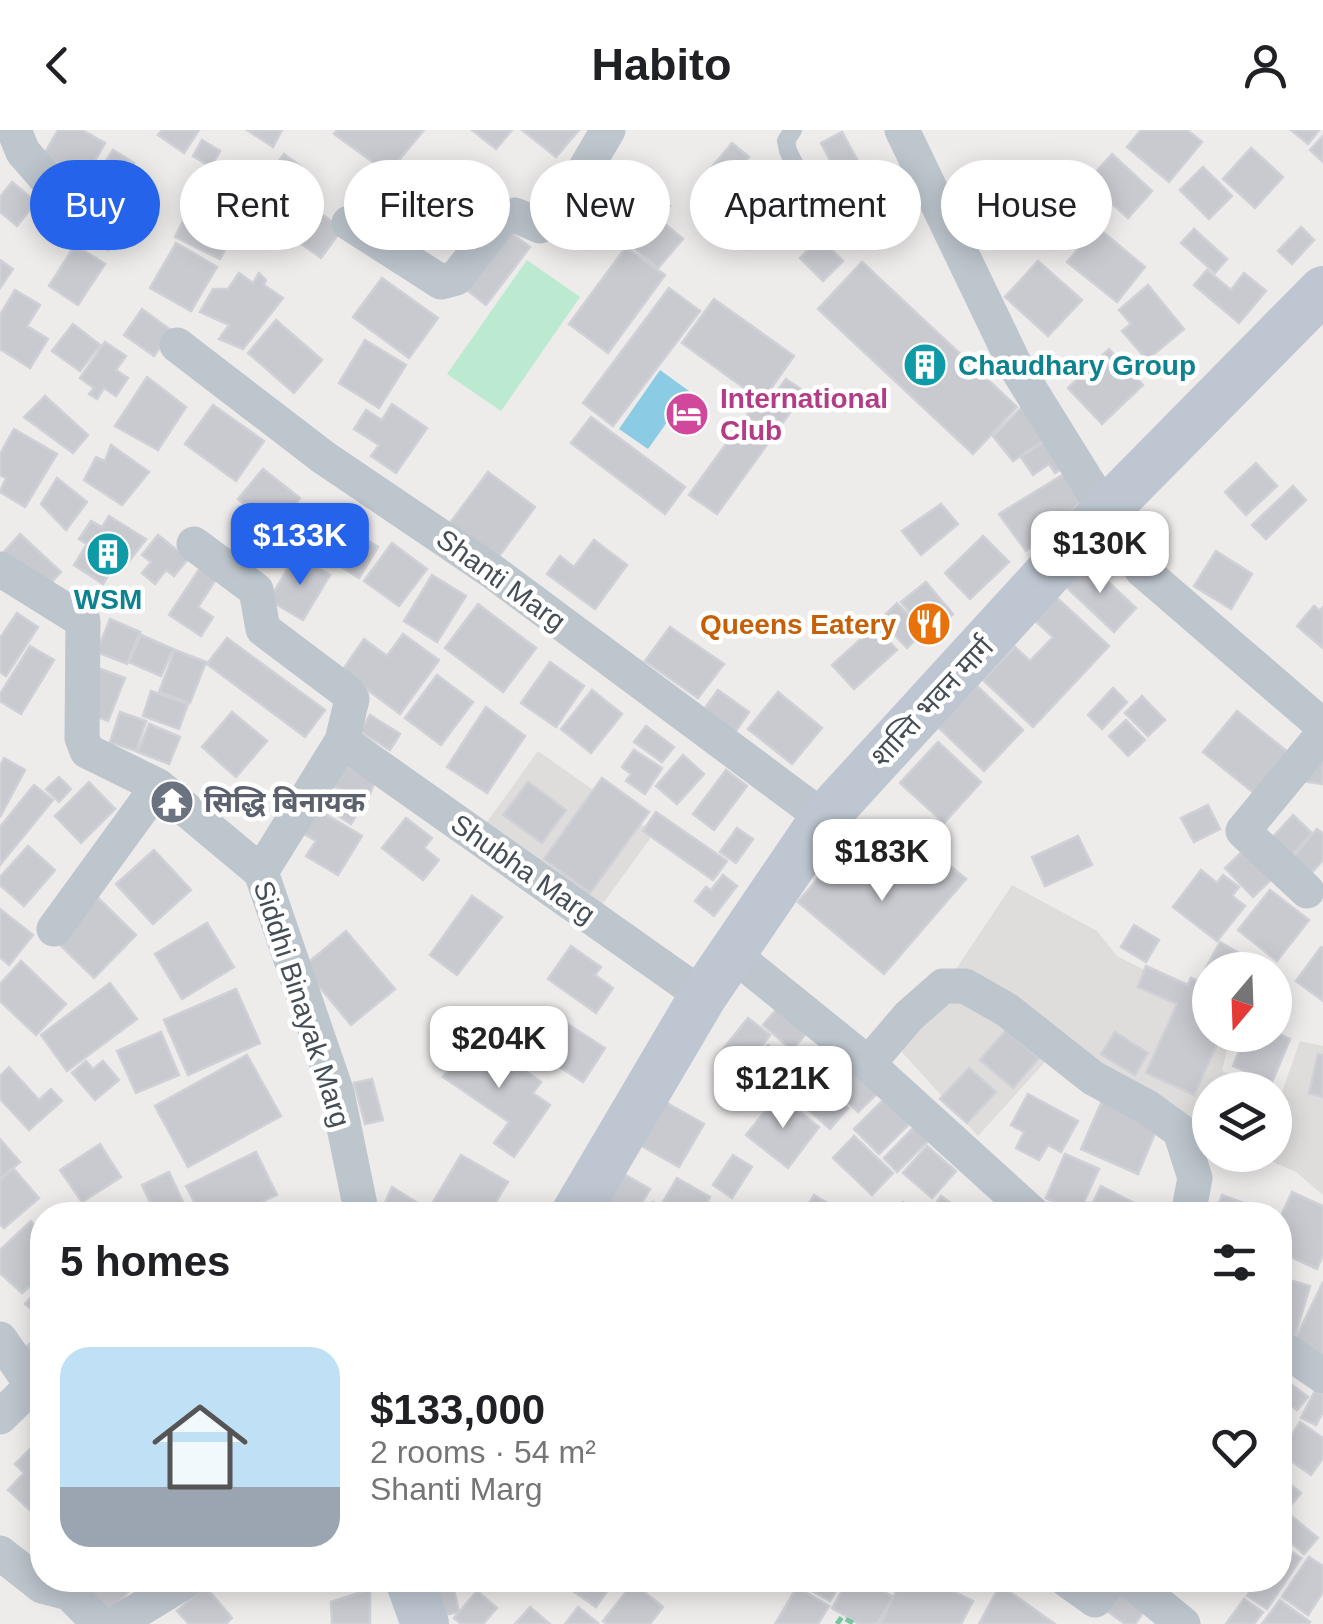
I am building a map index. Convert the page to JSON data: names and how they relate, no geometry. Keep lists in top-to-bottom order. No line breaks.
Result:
{"streets":{"main road":["शान्ति भवन मार्ग"],"street":["Shanti Marg","Shubha Marg","Siddhi Binayak Marg"]},"crossings":[["Shanti Marg","शान्ति भवन मार्ग"],["शान्ति भवन मार्ग","Shubha Marg"]],"places":{"building":["Chaudhary Group","WSM"],"hotel":["International Club"],"restaurant":["Queens Eatery"],"temple":["सिद्धि बिनायक"]},"north":"bottom","page":{"header":"Habito","chip":["Buy","Rent","Filters","New","Apartment","House"],"price":["$133K","$130K","$183K","$204K","$121K"],"heading":"5 homes","list":[{"name":"$133,000","note":"2 rooms · 54 m² · Shanti Marg"}]}}
